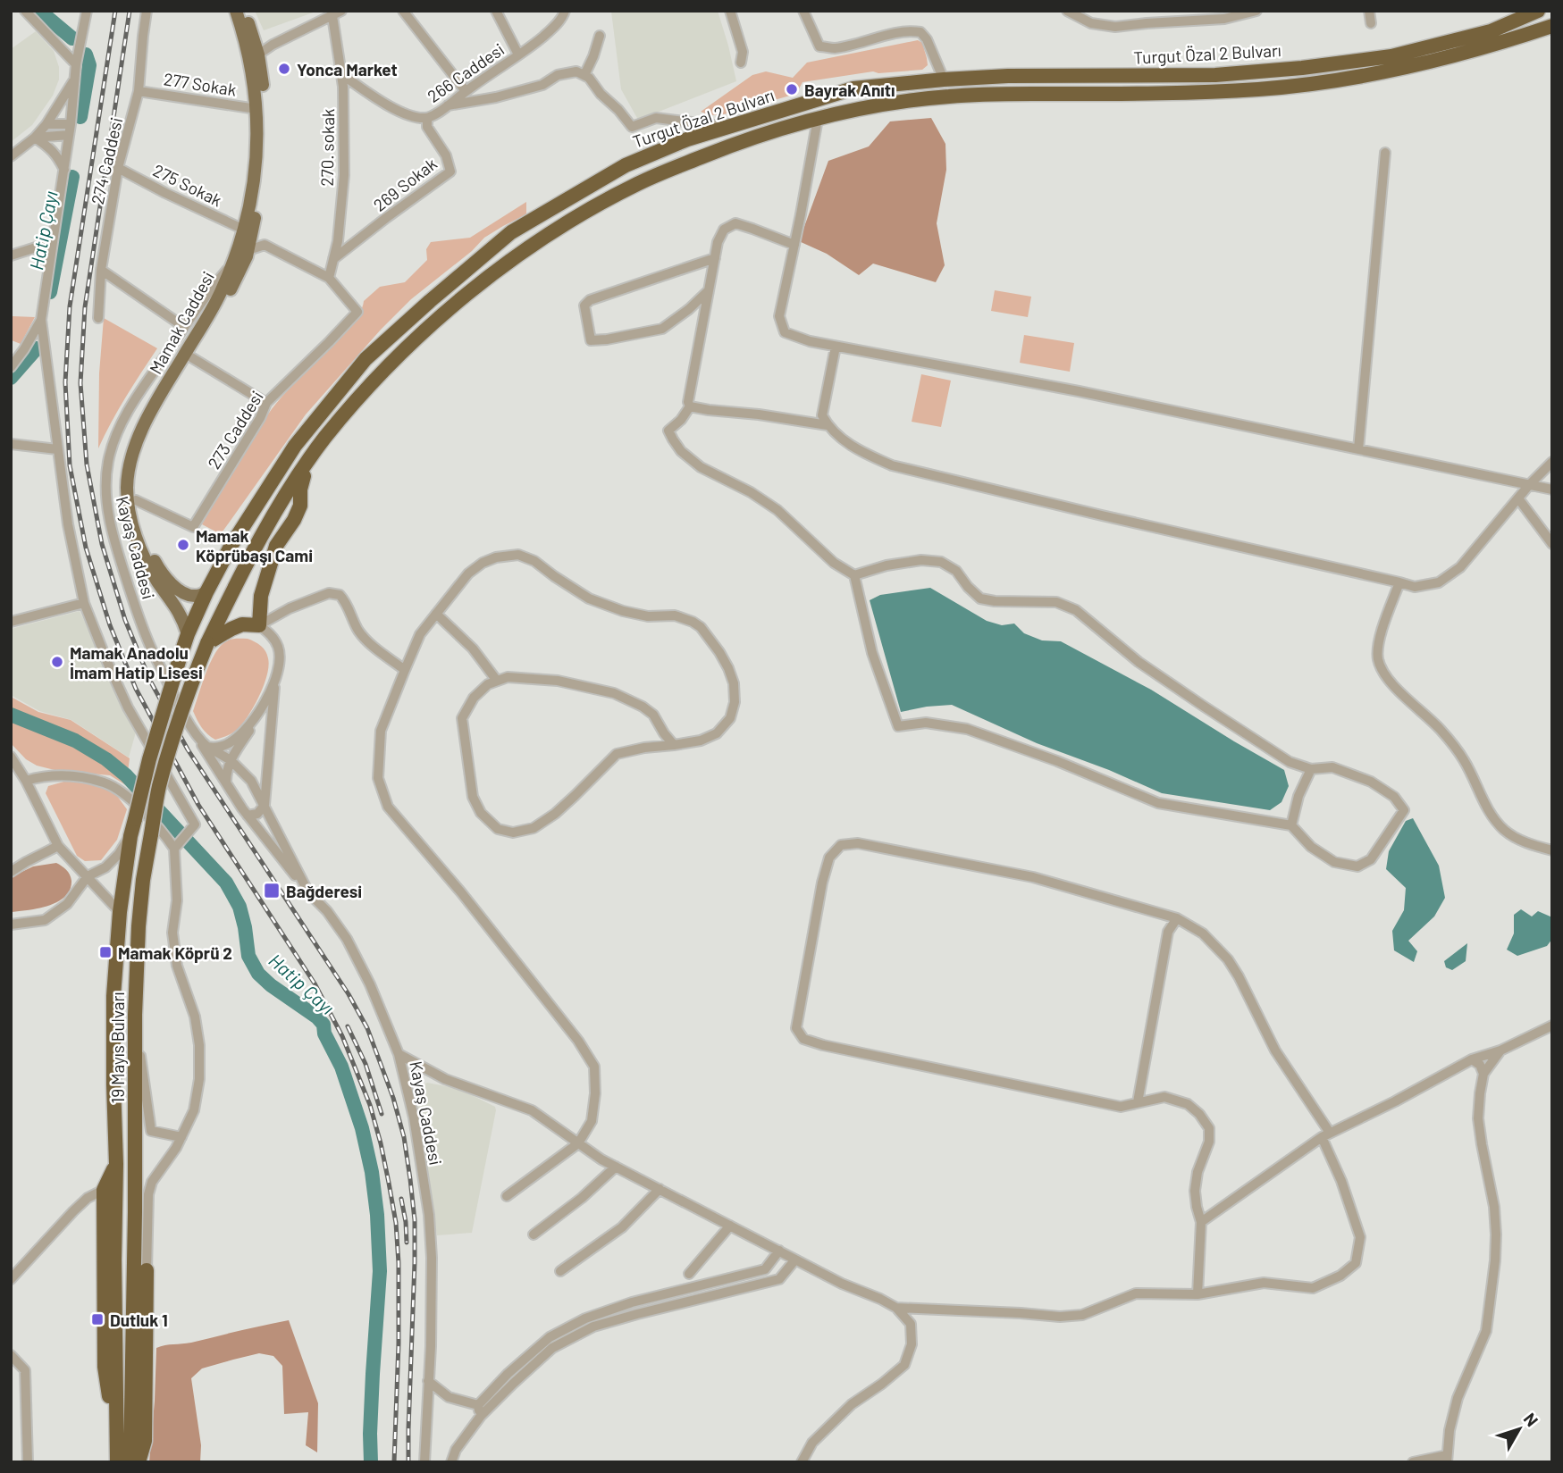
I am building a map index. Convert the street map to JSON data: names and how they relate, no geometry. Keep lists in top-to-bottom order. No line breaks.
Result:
{"streets":{"highway":["Turgut Özal 2 Bulvarı","19 Mayıs Bulvarı"],"main road":["Mamak Caddesi"],"street":["266 Caddesi","277 Sokak","270. sokak","274 Caddesi","269 Sokak","275 Sokak","273 Caddesi","Kayaş Caddesi"]},"crossings":[["Turgut Özal 2 Bulvarı","Mamak Caddesi"],["Turgut Özal 2 Bulvarı","19 Mayıs Bulvarı"],["266 Caddesi","270. sokak"],["266 Caddesi","269 Sokak"],["277 Sokak","274 Caddesi"],["277 Sokak","Mamak Caddesi"],["270. sokak","269 Sokak"],["270. sokak","273 Caddesi"],["274 Caddesi","275 Sokak"],["275 Sokak","Mamak Caddesi"],["Mamak Caddesi","273 Caddesi"],["Mamak Caddesi","Kayaş Caddesi"]],"water":["Hatip Çayı"],"places":{"other":["Yonca Market","Bayrak Anıtı","Mamak Köprübaşı Cami","Mamak Anadolu İmam Hatip Lisesi"],"transit":["Bağderesi","Mamak Köprü 2","Dutluk 1"]},"north":"top right"}
